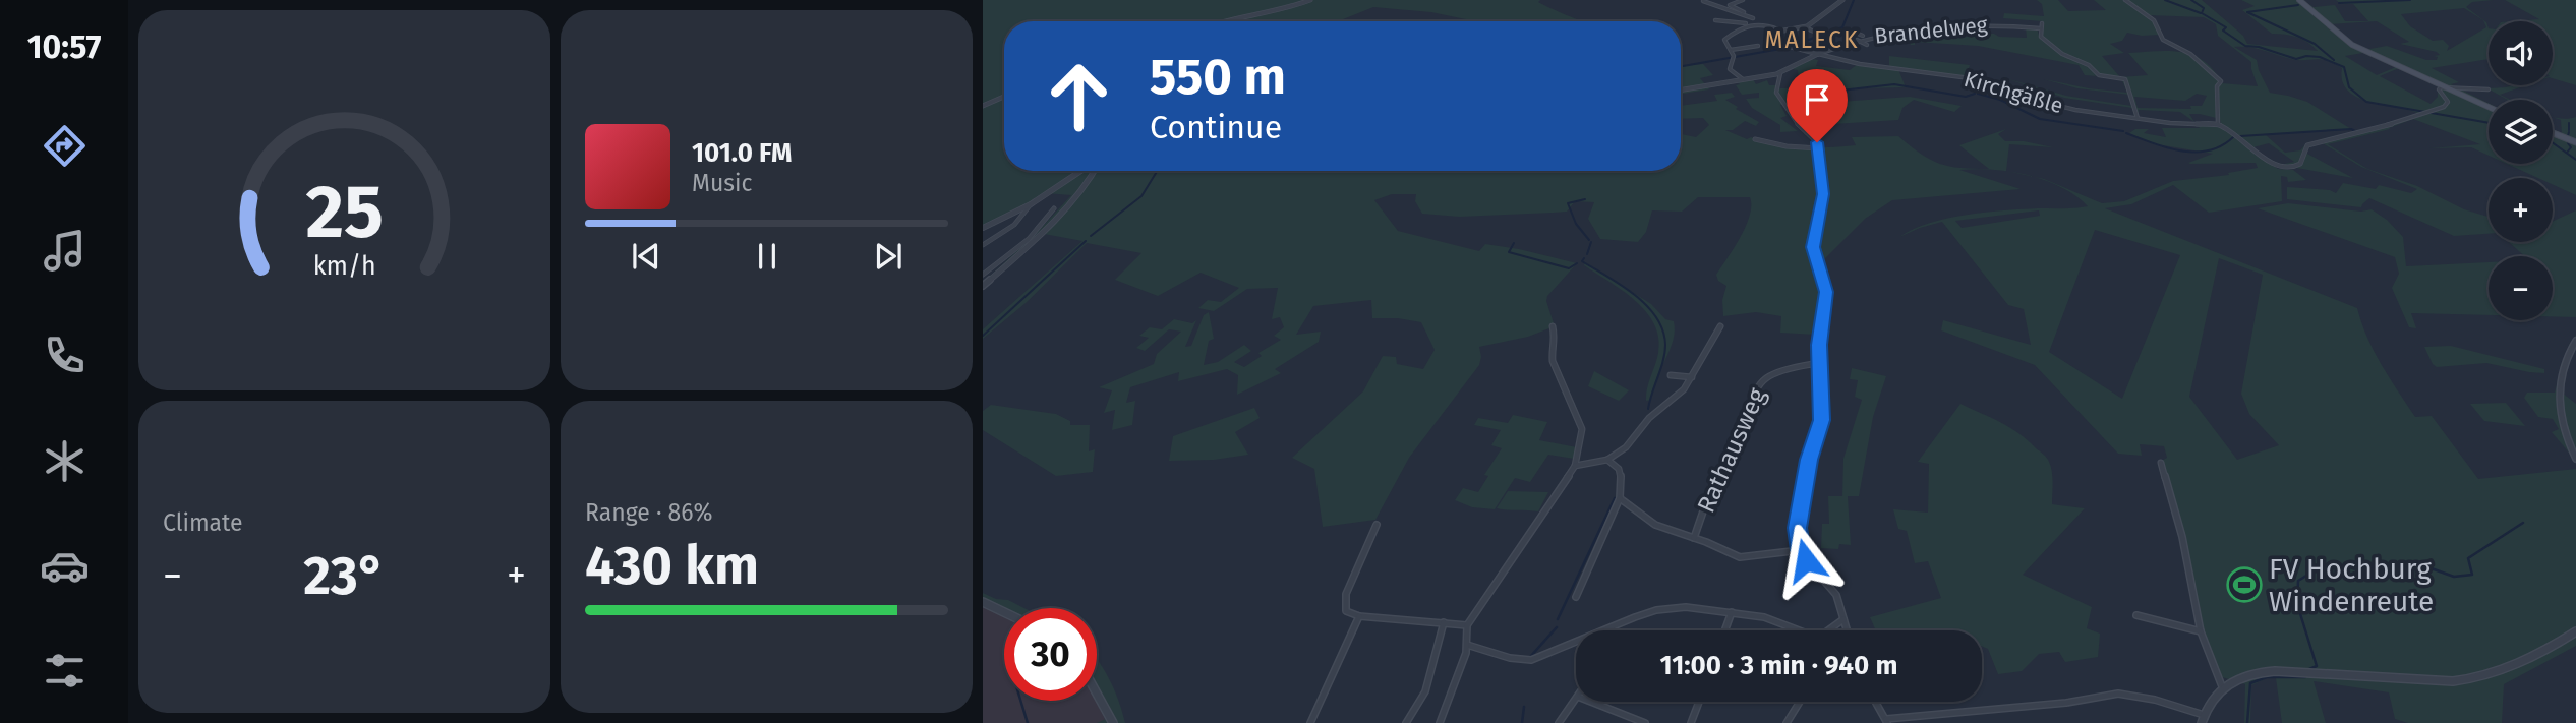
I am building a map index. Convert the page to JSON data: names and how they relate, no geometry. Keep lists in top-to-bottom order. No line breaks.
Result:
{"streets":{"street":["Brandelweg","Kirchgäßle","Rathausweg"]},"crossings":[["Brandelweg","Kirchgäßle"]],"districts":["MALECK"],"places":{"sports":["FV Hochburg Windenreute"]},"page":{"tabs":"10:57","map_buttons":["+","−"],"turn":["550 m","Continue"],"song":["101.0 FM","Music"],"tile":["Climate",["Range · 86%","430 km"]],"heat":["−","23°","+"],"limit":"30","trip":"11:00 · 3 min · 940 m","gauge":["25","km/h"]}}
